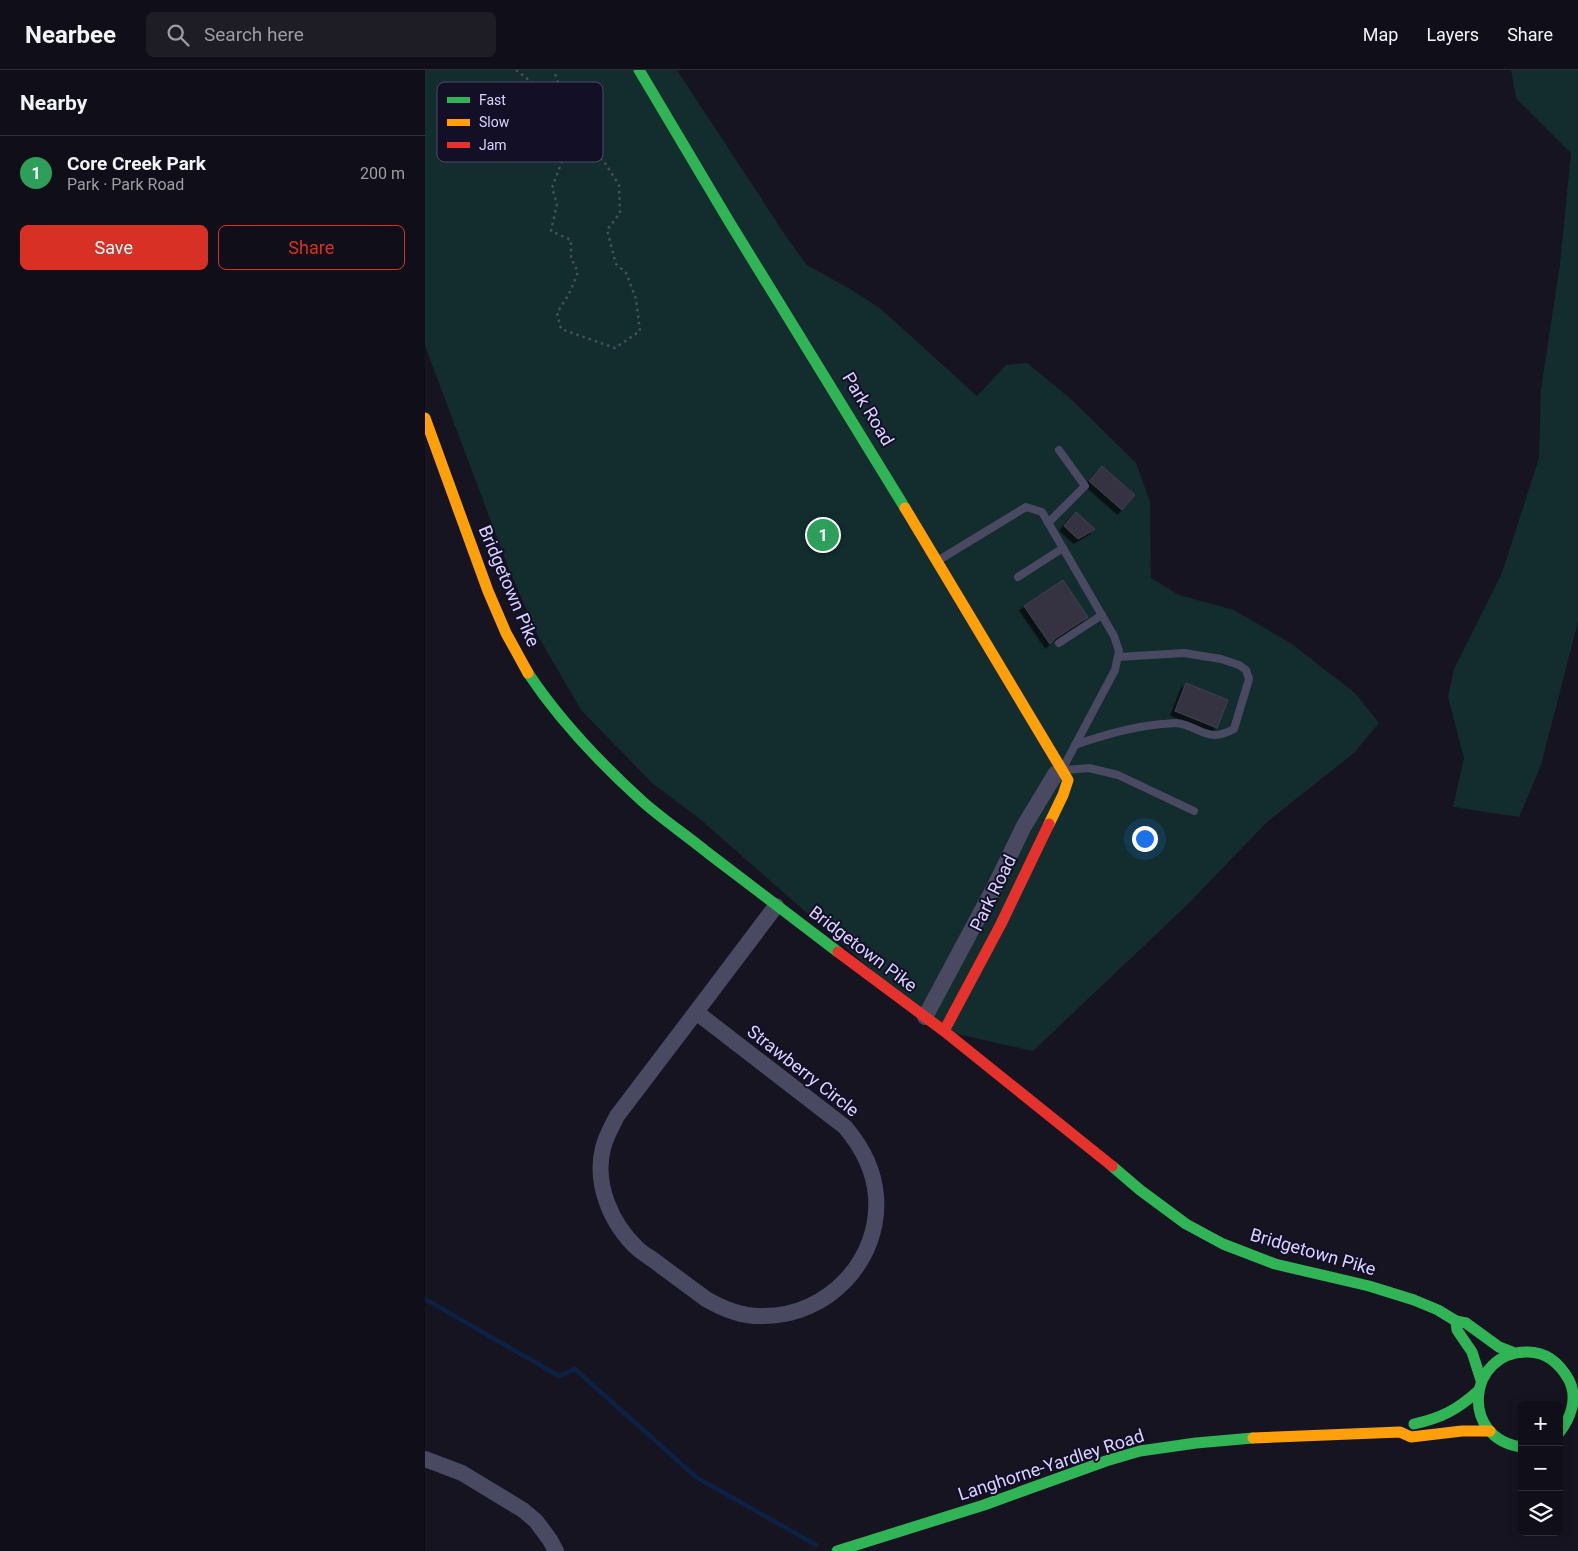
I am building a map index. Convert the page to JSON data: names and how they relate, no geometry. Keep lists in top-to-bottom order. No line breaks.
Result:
{"streets":{"street":["Park Road","Bridgetown Pike","Strawberry Circle","Langhorne-Yardley Road"]},"crossings":[["Park Road","Bridgetown Pike"],["Bridgetown Pike","Strawberry Circle"],["Bridgetown Pike","Langhorne-Yardley Road"]],"legend":["Fast","Slow","Jam"],"page":{"header":"Nearbee","search":"Search here","nav":["Map","Layers","Share"],"heading":"Nearby","list":[{"mark":"1","name":"Core Creek Park","note":"Park · Park Road","value":"200 m"}],"buttons":["Save","Share"],"pins":"1","map_buttons":["+","−"]}}
